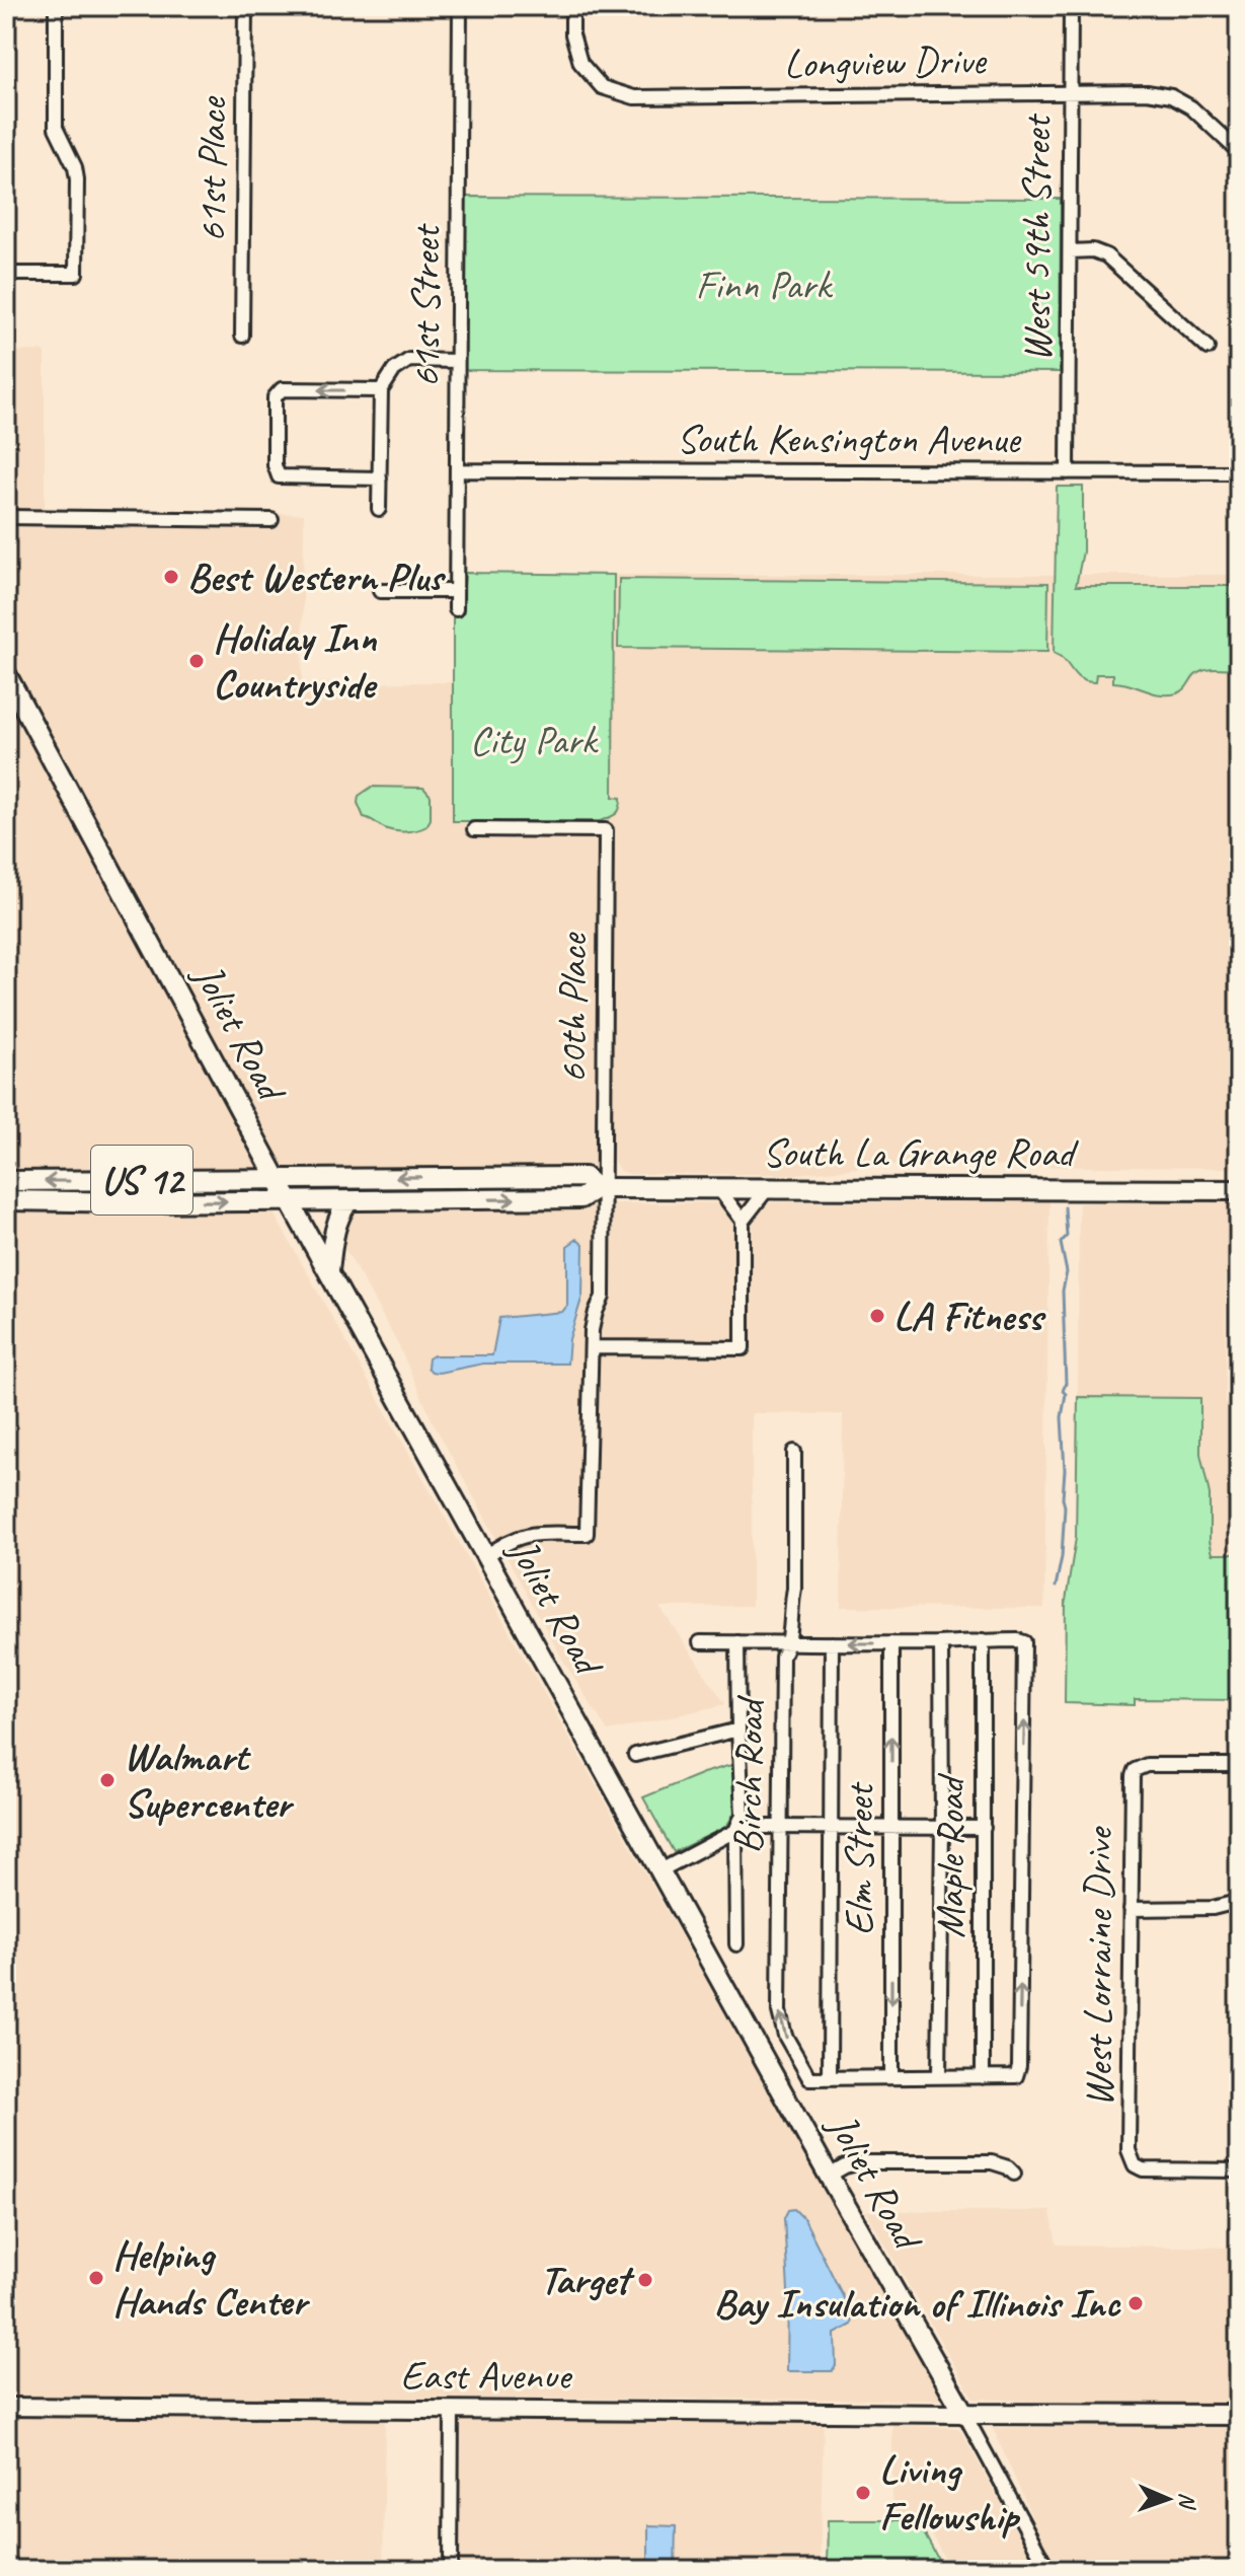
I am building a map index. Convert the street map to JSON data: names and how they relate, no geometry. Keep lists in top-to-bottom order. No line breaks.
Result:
{"streets":{"main road":["Joliet Road","South La Grange Road","US 12"],"street":["Longview Drive","61st Place","West 59th Street","61st Street","South Kensington Avenue","60th Place","Birch Road","Maple Road","Elm Street","West Lorraine Drive","East Avenue"]},"crossings":[["Longview Drive","West 59th Street"],["West 59th Street","South Kensington Avenue"],["61st Street","South Kensington Avenue"],["60th Place","South La Grange Road"],["Joliet Road","South La Grange Road"],["Joliet Road","East Avenue"]],"parks":["Finn Park","City Park"],"places":["Best Western Plus","Holiday Inn Countryside","LA Fitness","Walmart Supercenter","Helping Hands Center","Target","Bay Insulation of Illinois Inc","Living Fellowship"],"north":"right"}
